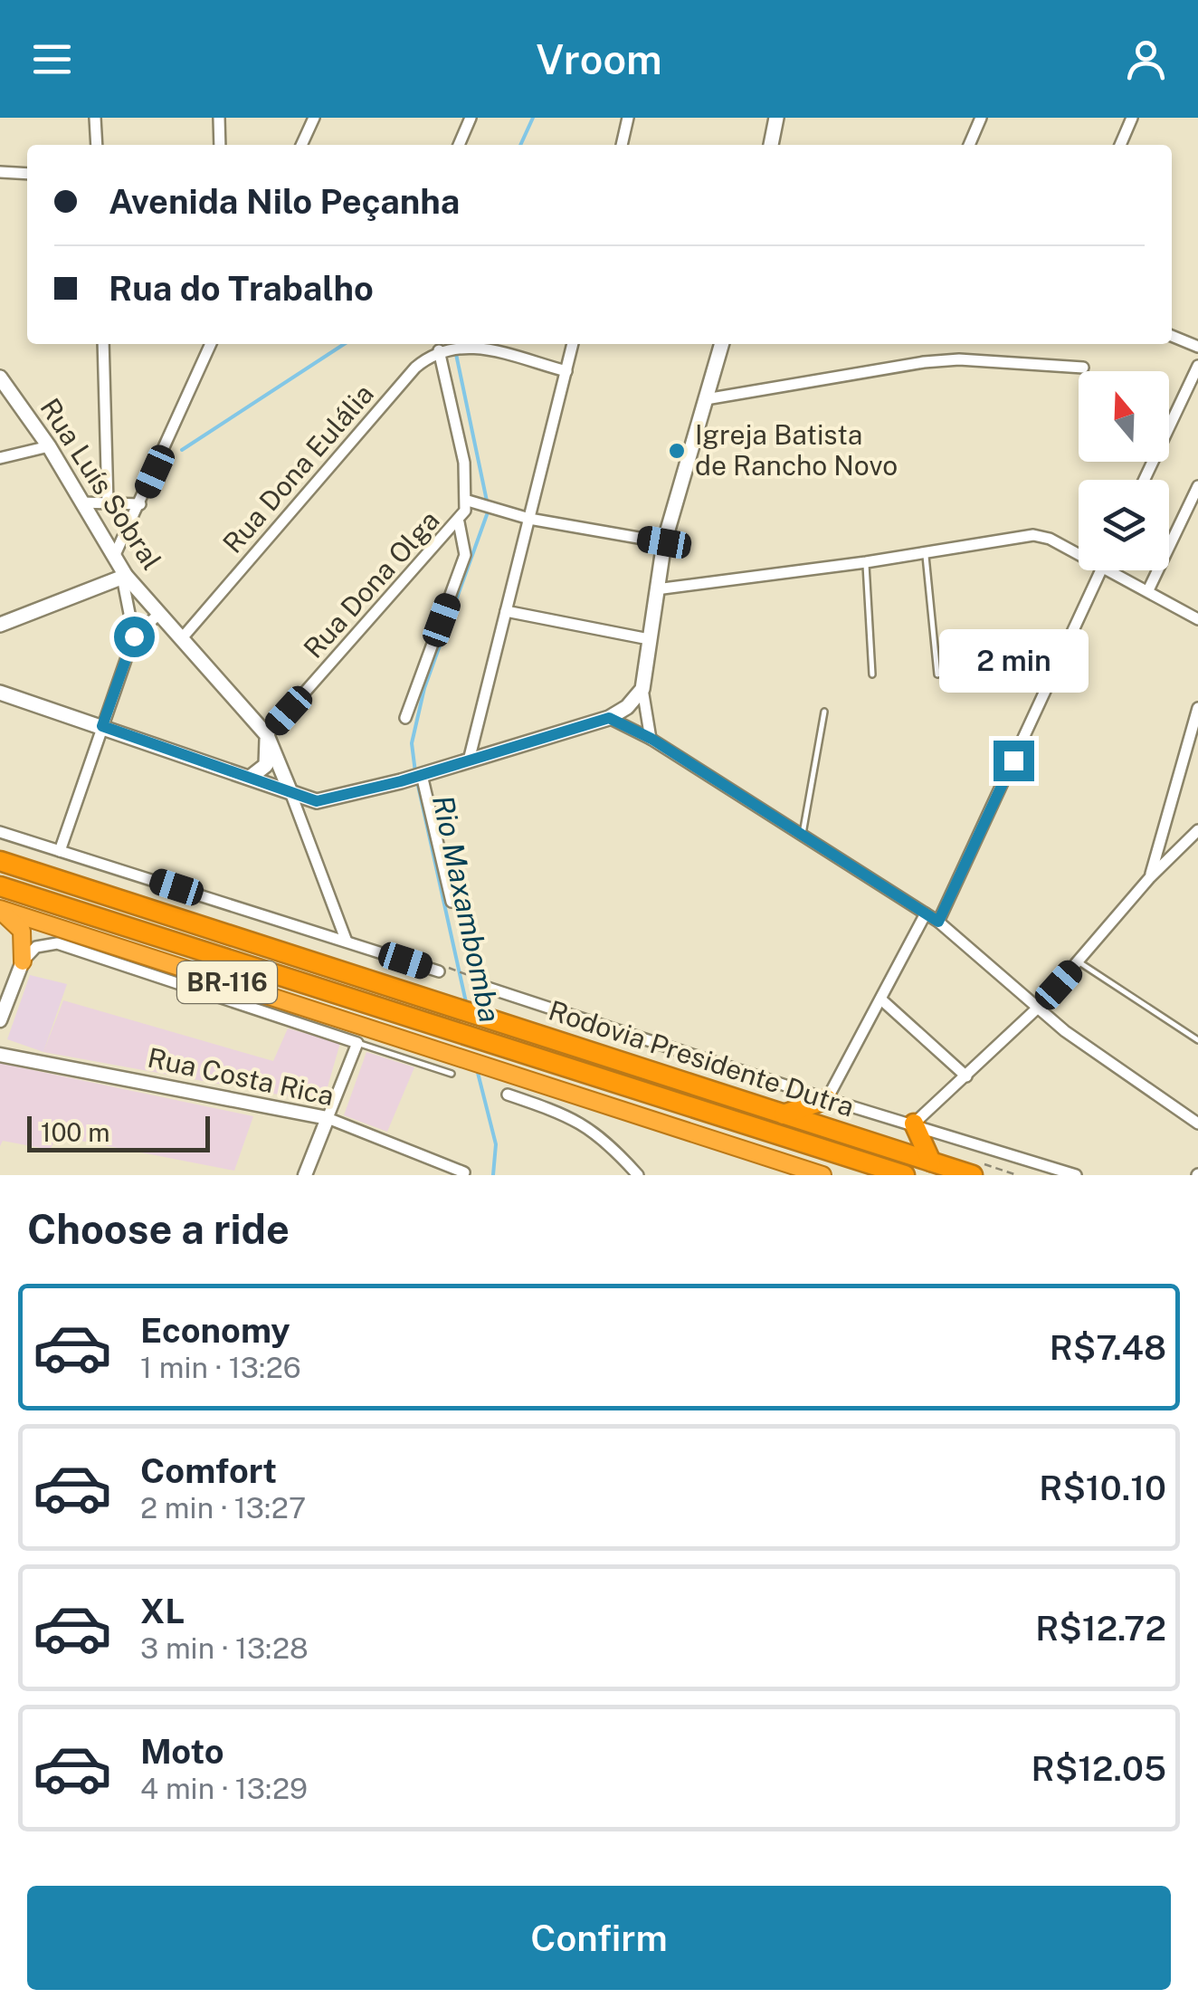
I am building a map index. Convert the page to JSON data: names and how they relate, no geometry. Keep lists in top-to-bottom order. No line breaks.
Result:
{"streets":{"highway":["BR-116","Rodovia Presidente Dutra"],"main road":["Rua Luís Sobral"],"street":["Rua Dona Eulália","Rua Dona Olga","Rua Costa Rica"]},"crossings":[["Rua Dona Eulália","Rua Luís Sobral"],["Rua Dona Eulália","Rua Dona Olga"],["Rua Luís Sobral","Rua Dona Olga"]],"water":["Rio Maxambomba"],"places":["Igreja Batista de Rancho Novo"],"scale_bar":"100 m","north":"top","page":{"header":"Vroom","banner":["Avenida Nilo Peçanha","Rua do Trabalho"],"bubble":"2 min","scale":"100 m","heading":"Choose a ride","list":[{"name":"Economy","note":"1 min · 13:26","value":"R$7.48"},{"name":"Comfort","note":"2 min · 13:27","value":"R$10.10"},{"name":"XL","note":"3 min · 13:28","value":"R$12.72"},{"name":"Moto","note":"4 min · 13:29","value":"R$12.05"}],"buttons":"Confirm"}}
